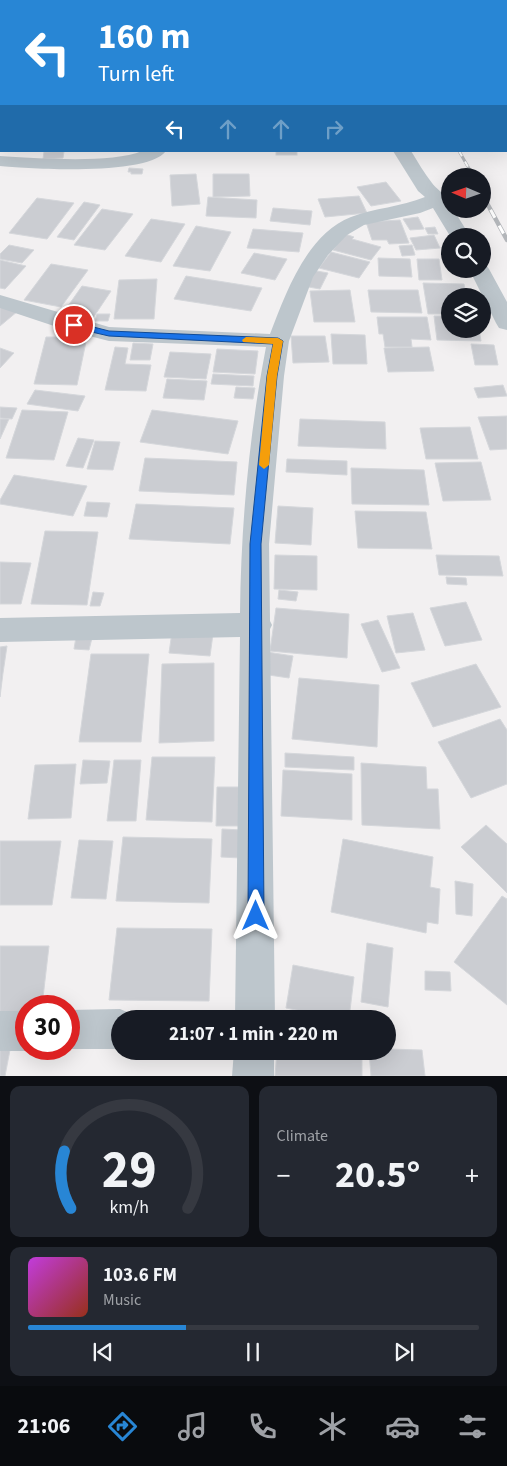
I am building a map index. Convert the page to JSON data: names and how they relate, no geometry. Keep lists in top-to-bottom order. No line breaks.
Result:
{"north":"left","page":{"turn":["160 m","Turn left"],"limit":"30","trip":"21:07 · 1 min · 220 m","tile":"Climate","heat":["−","20.5°","+"],"song":["103.6 FM","Music"],"tabs":"21:06","gauge":["29","km/h"]}}
